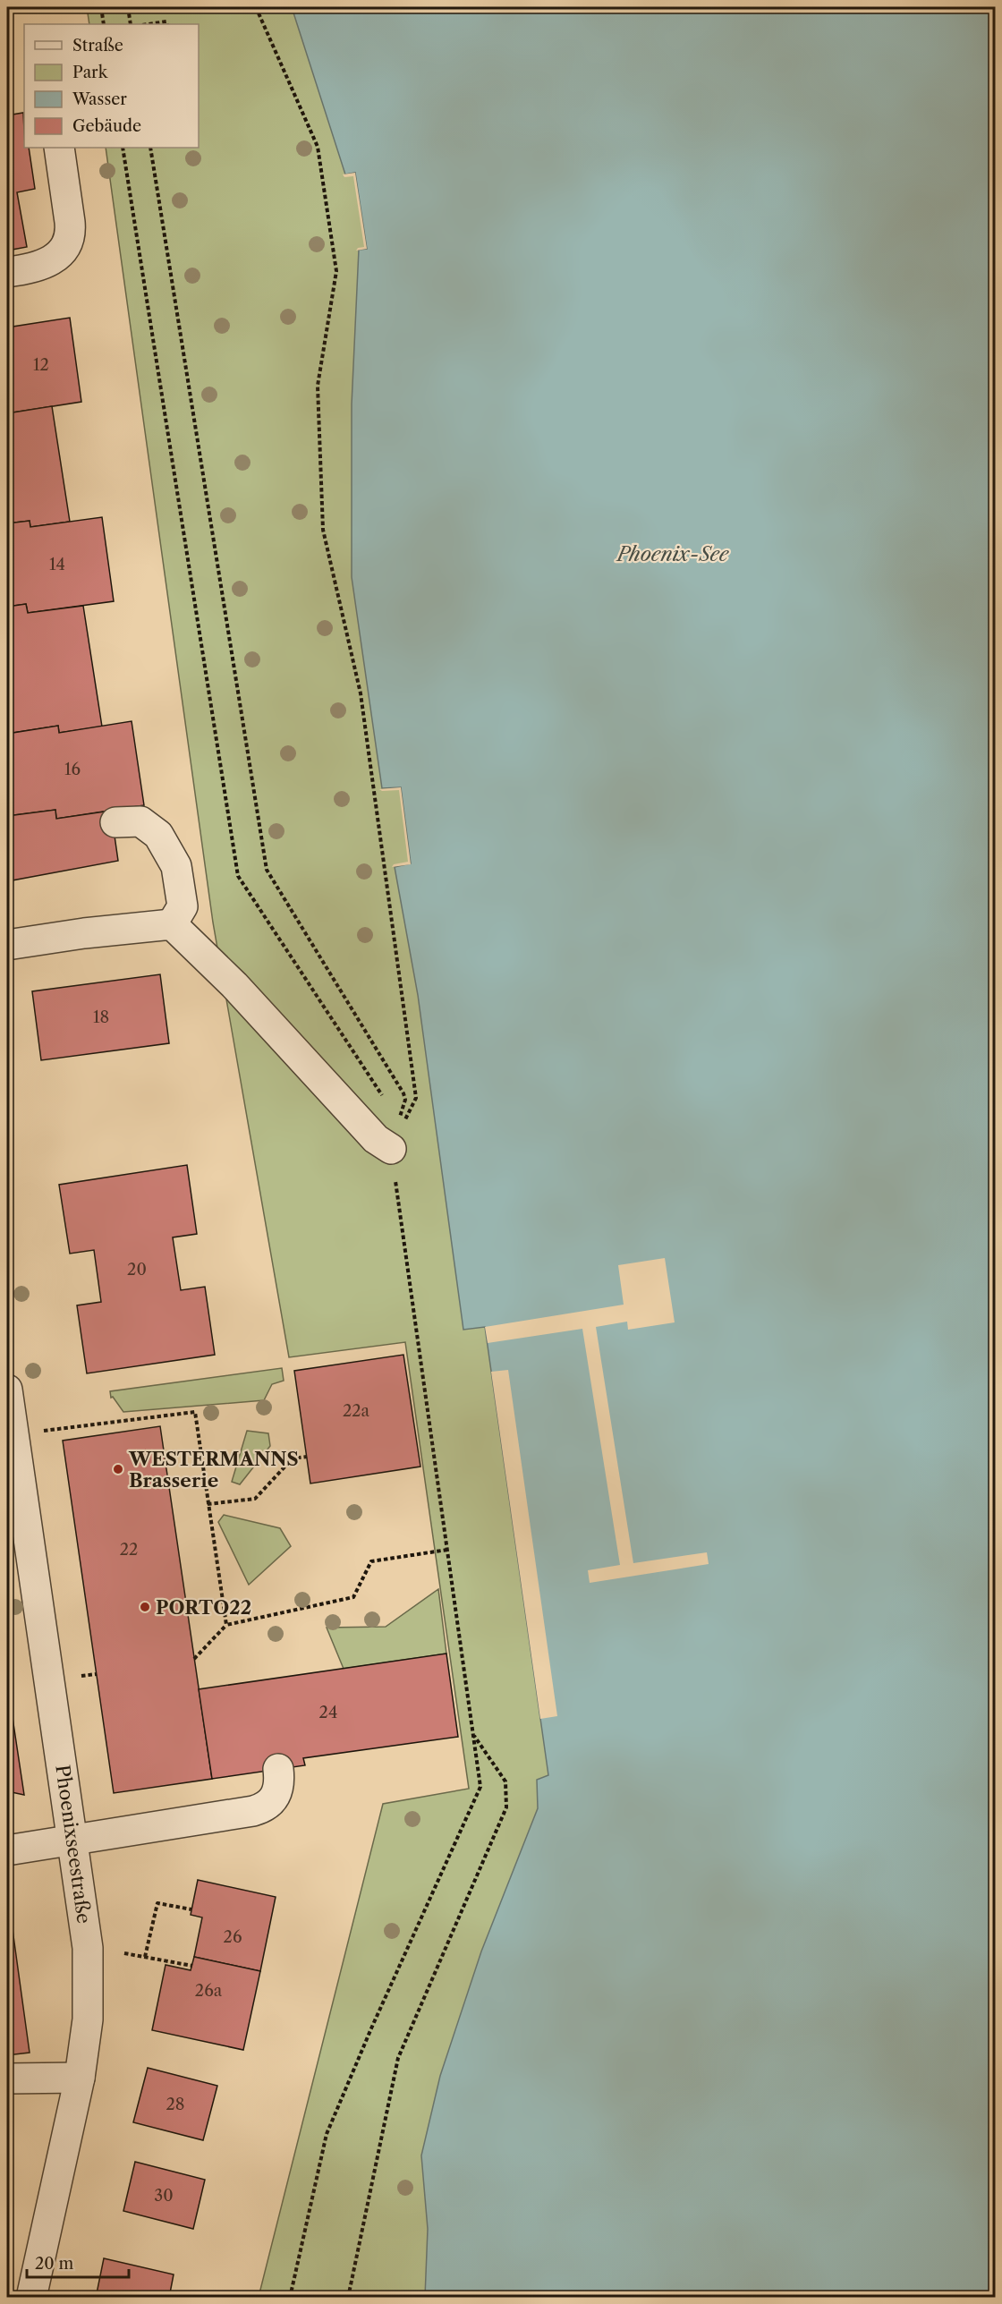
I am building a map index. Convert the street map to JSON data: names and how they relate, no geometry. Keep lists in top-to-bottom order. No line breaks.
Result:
{"streets":{"street":["Phoenixseestraße"]},"water":["Phoenix-See"],"places":["WESTERMANNS Brasserie","PORTO22"],"house_numbers":["12","14","16","18","20","22a","22","24","26","26a","28","30"],"legend":["Straße","Park","Wasser","Gebäude"],"scale_bar":"20 m"}
